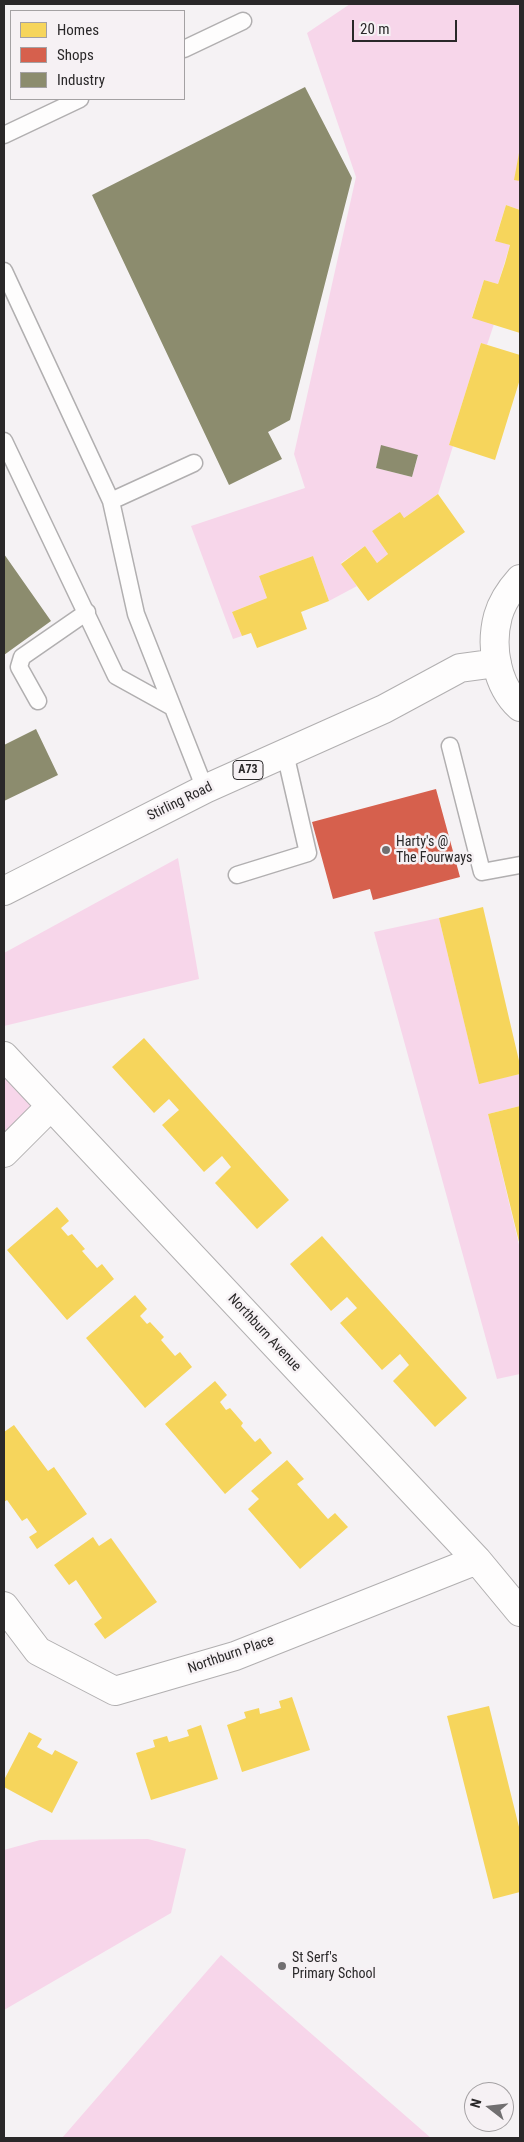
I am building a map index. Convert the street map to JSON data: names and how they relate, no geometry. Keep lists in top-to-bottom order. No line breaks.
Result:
{"streets":{"street":["A73","Stirling Road","Northburn Avenue","Northburn Place"]},"crossings":[["Northburn Avenue","Northburn Place"]],"places":["Harty's @ The Fourways","St Serf's Primary School"],"legend":["Homes","Shops","Industry"],"scale_bar":"20 m","north":"left"}
